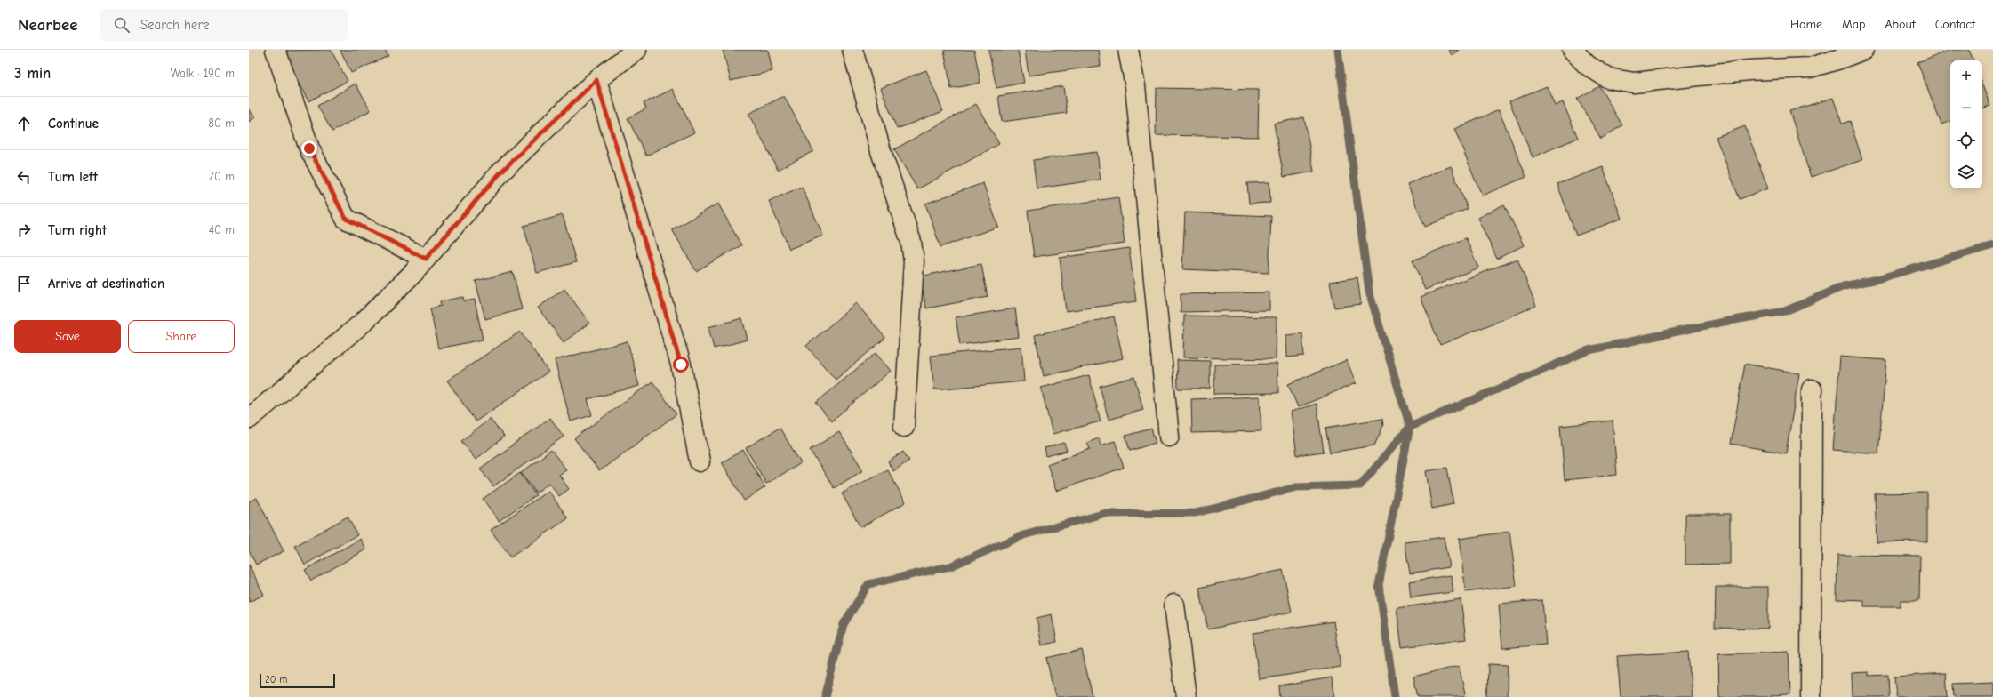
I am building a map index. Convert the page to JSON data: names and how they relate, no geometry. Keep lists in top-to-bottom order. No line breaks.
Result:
{"scale_bar":"20 m","page":{"header":"Nearbee","search":"Search here","nav":["Home","Map","About","Contact"],"heading":["3 min","Walk · 190 m"],"map_buttons":["+","−"],"list":[["Continue","80 m"],["Turn left","70 m"],["Turn right","40 m"],"Arrive at destination"],"buttons":["Save","Share"],"scale":"20 m"}}
